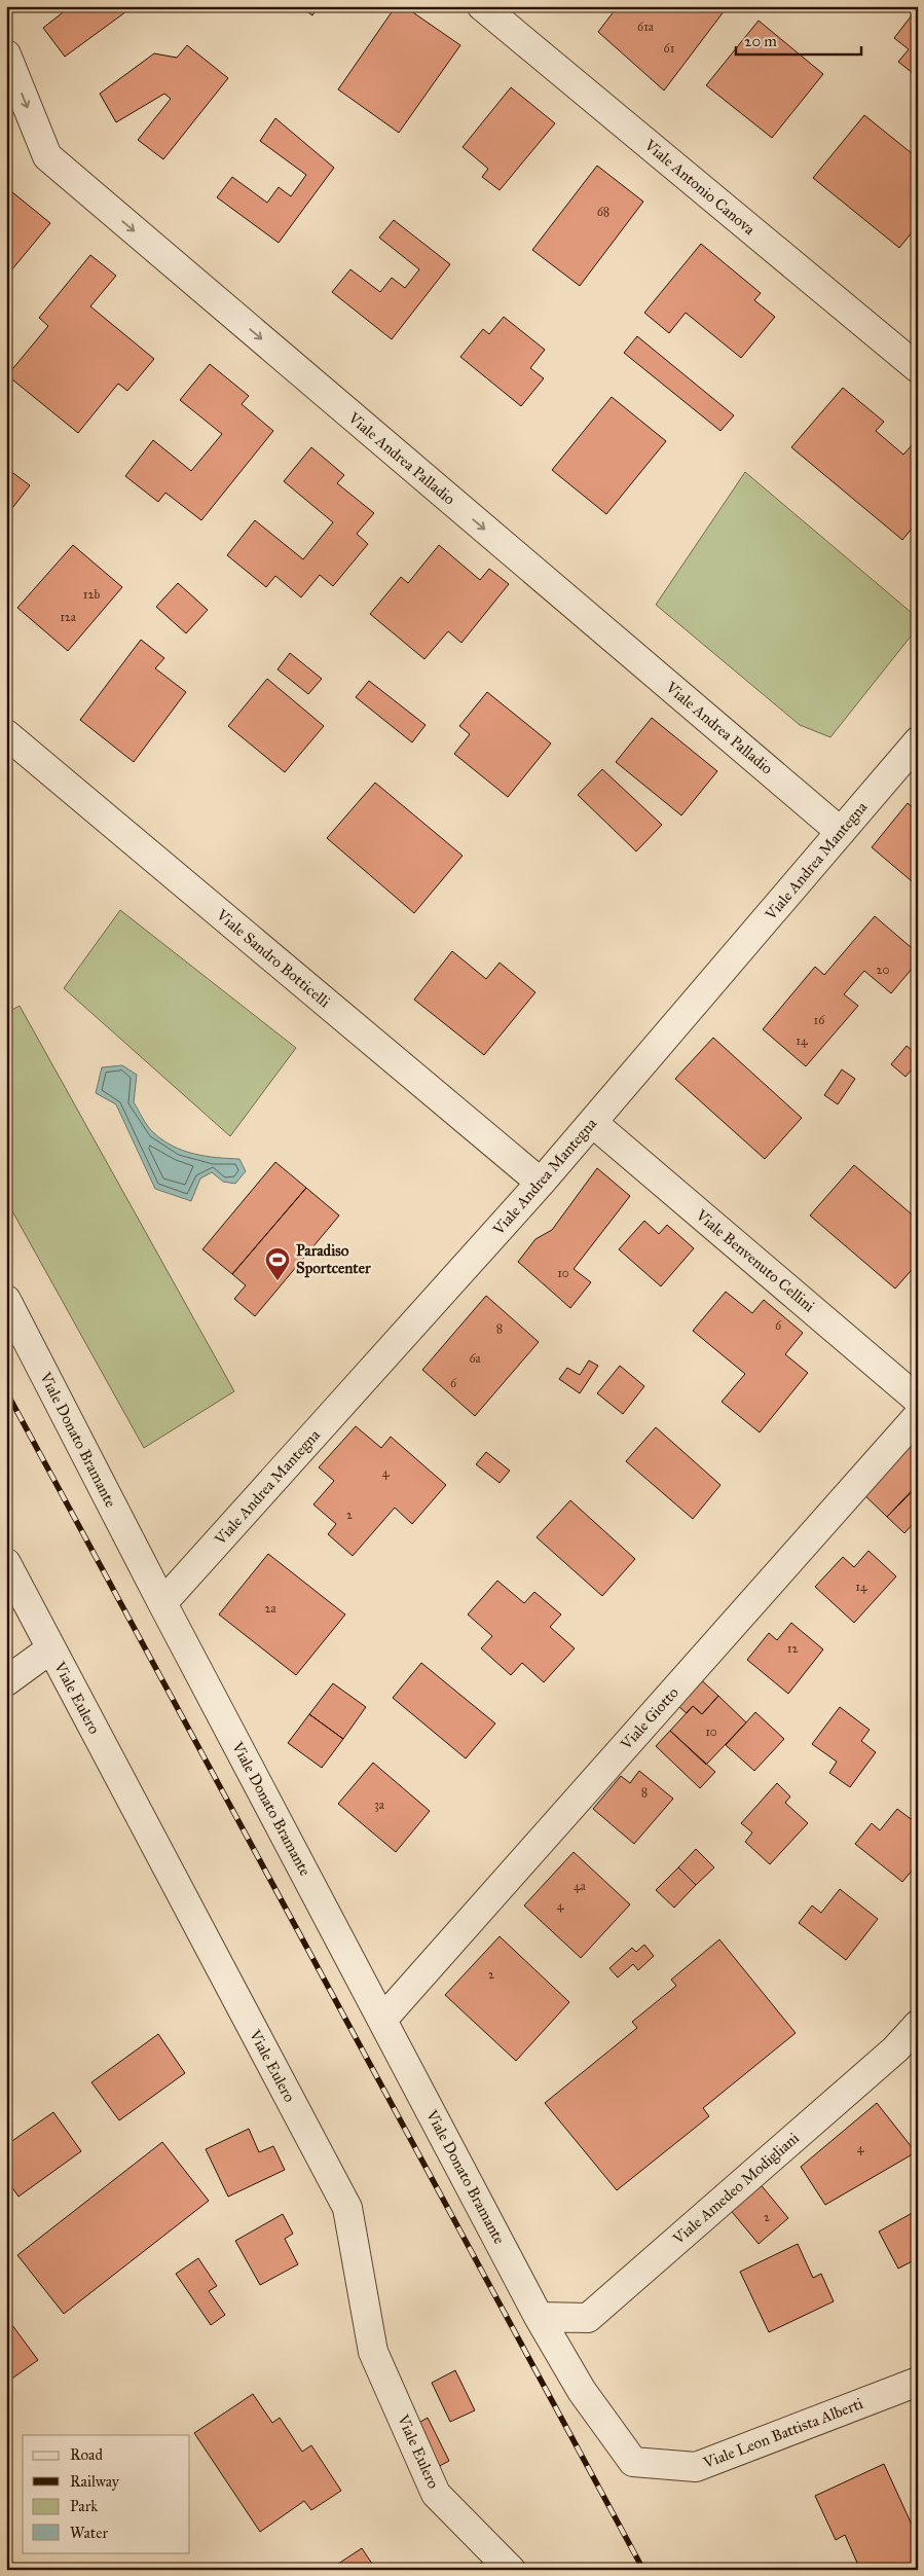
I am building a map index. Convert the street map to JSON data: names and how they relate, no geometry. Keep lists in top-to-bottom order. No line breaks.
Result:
{"streets":{"street":["Viale Antonio Canova","Viale Andrea Palladio","Viale Andrea Mantegna","Viale Sandro Botticelli","Viale Benvenuto Cellini","Viale Donato Bramante","Viale Eulero","Viale Giotto","Viale Amedeo Modigliani","Viale Leon Battista Alberti"]},"crossings":[["Viale Andrea Palladio","Viale Andrea Mantegna"],["Viale Andrea Mantegna","Viale Sandro Botticelli"],["Viale Andrea Mantegna","Viale Benvenuto Cellini"],["Viale Andrea Mantegna","Viale Donato Bramante"],["Viale Donato Bramante","Viale Giotto"],["Viale Donato Bramante","Viale Amedeo Modigliani"],["Viale Donato Bramante","Viale Leon Battista Alberti"],["Viale Amedeo Modigliani","Viale Leon Battista Alberti"]],"one_way":["Viale Andrea Palladio"],"places":{"sports":["Paradiso Sportcenter"]},"house_numbers":["61a","61","68","12b","12a","20","16","14","10","6","8","6a","6","4","2","14","2a","12","10","8","3a","4a","4","2","4","2"],"legend":["Road","Railway","Park","Water"],"scale_bar":"20 m"}
